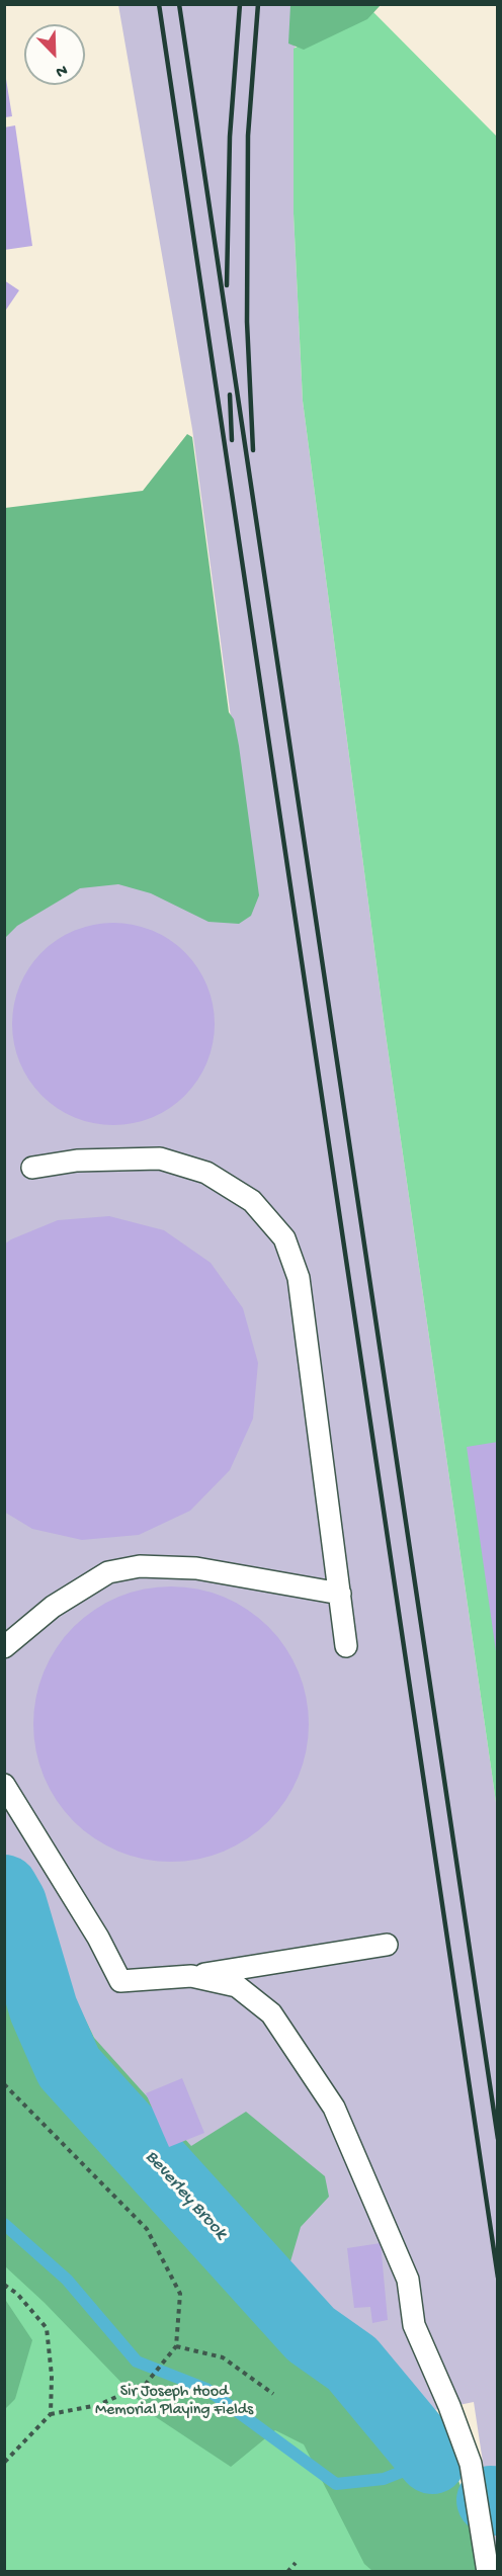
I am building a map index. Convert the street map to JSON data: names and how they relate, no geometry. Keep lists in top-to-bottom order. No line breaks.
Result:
{"water":["Beverley Brook"],"parks":["Sir Joseph Hood Memorial Playing Fields"],"north":"bottom right"}
